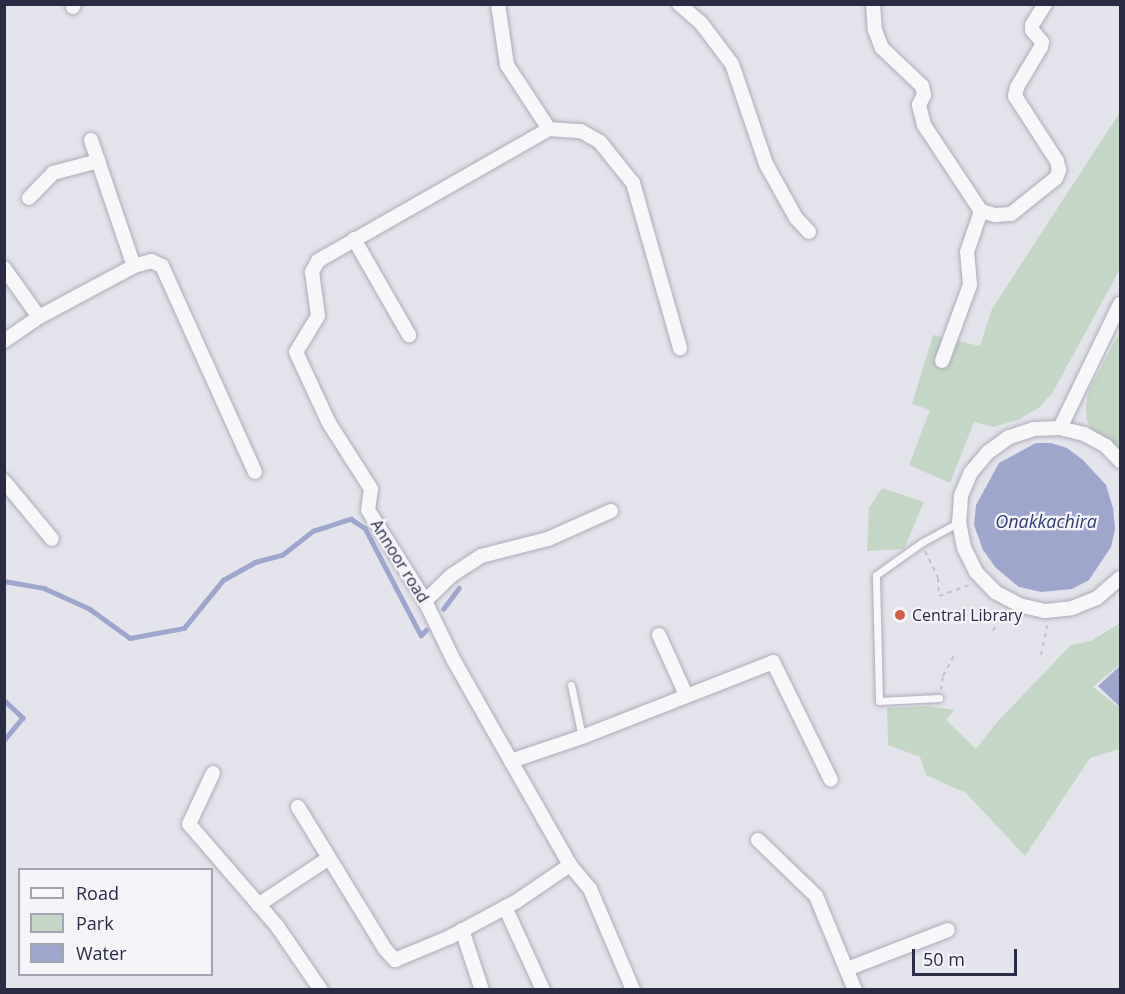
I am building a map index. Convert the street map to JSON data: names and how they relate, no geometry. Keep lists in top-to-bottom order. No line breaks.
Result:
{"streets":{"street":["Annoor road"]},"water":["Onakkachira"],"places":["Central Library"],"legend":["Road","Park","Water"],"scale_bar":"50 m"}
